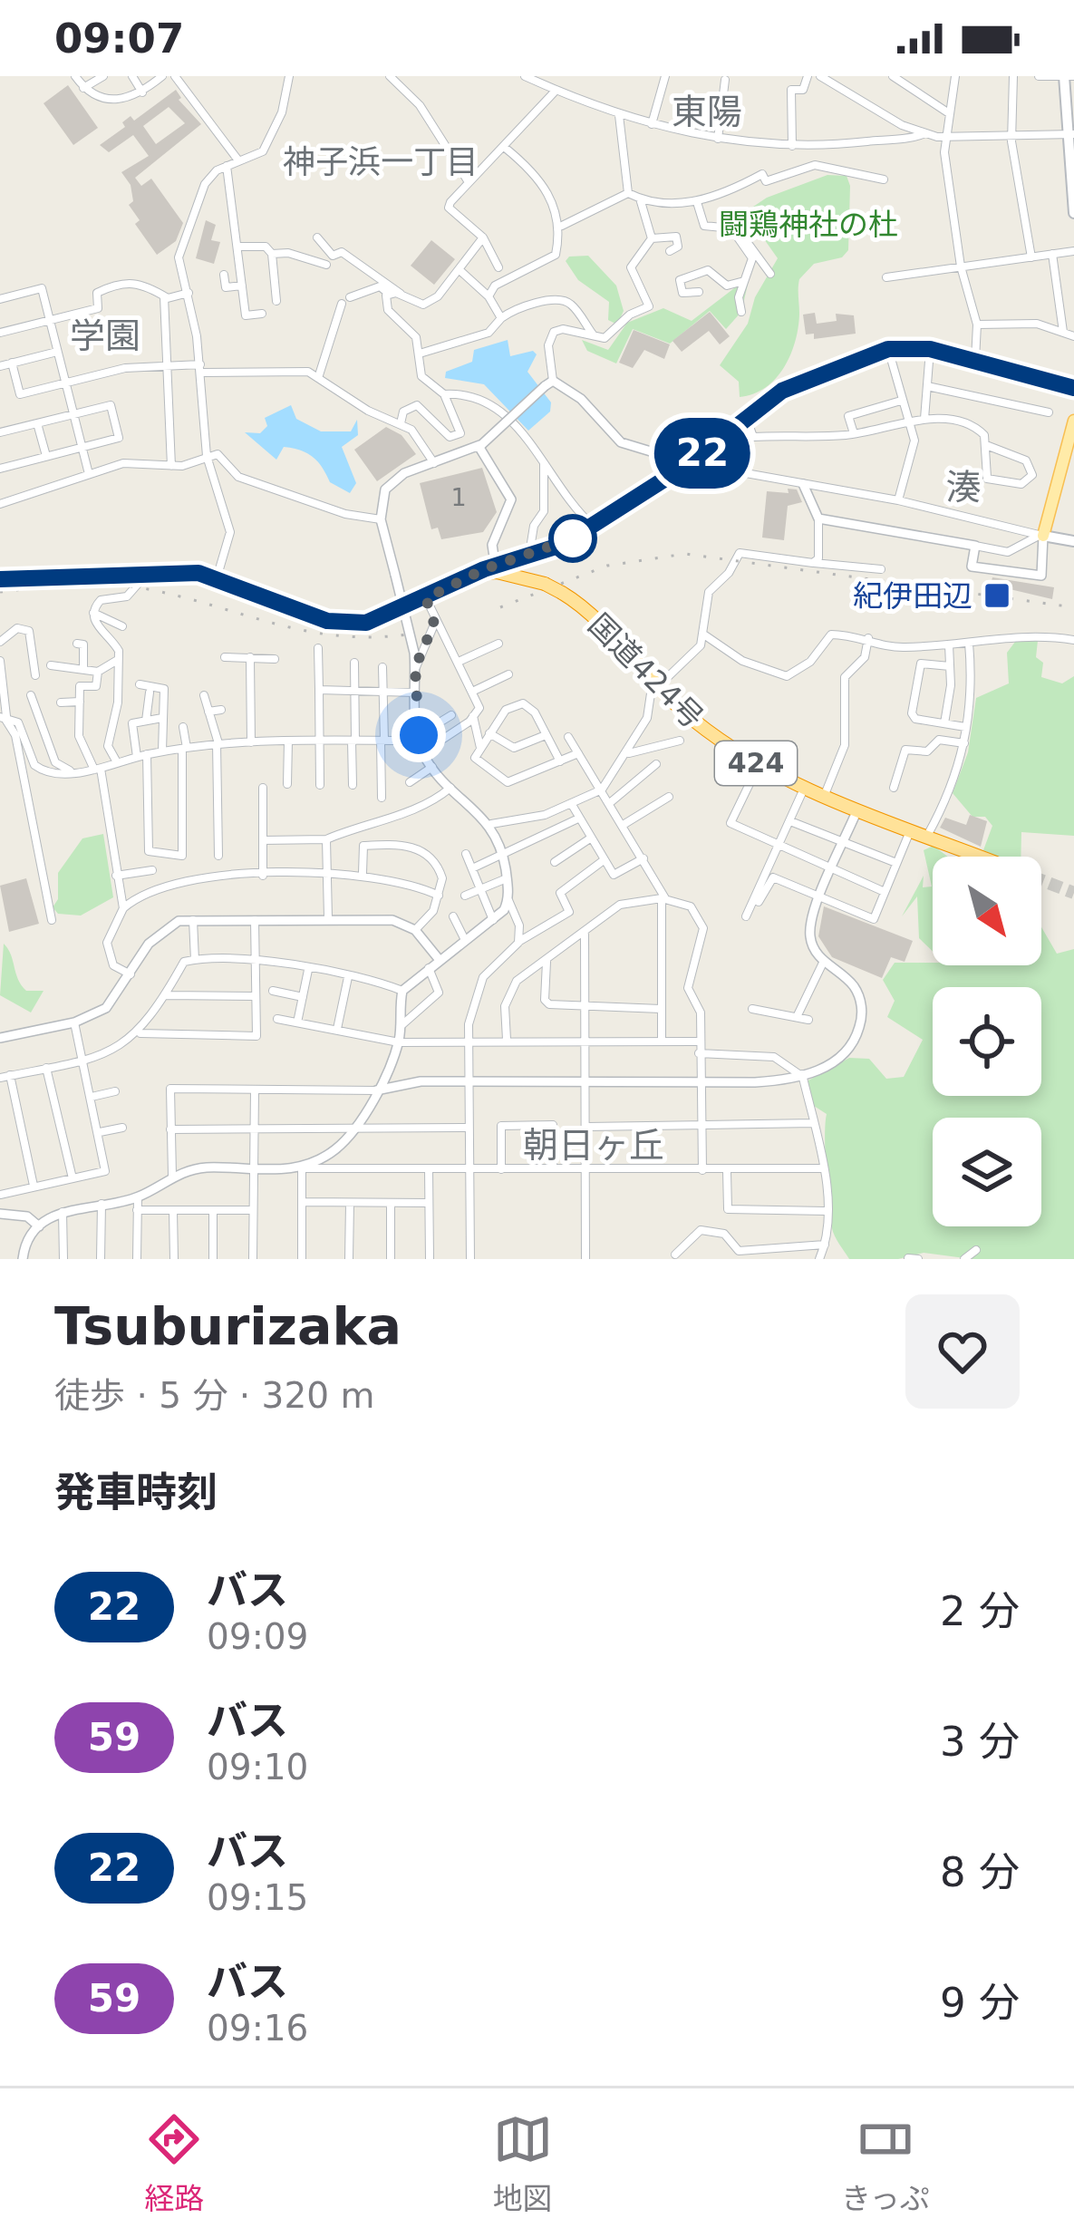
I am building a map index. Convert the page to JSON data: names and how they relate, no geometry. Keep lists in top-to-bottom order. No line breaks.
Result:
{"streets":{"highway":["国道424号","424"]},"districts":["東陽","神子浜一丁目","学園","湊","朝日ヶ丘"],"parks":["闘鶏神社の杜"],"places":{"transit":["紀伊田辺"]},"lines":["bus line 22"],"house_numbers":["1"],"north":"bottom right","page":{"status":"09:07","on_map":"22","heading":[["Tsuburizaka","徒歩 · 5 分 · 320 m"],"発車時刻"],"list":[{"mark":"22","name":"バス","note":"09:09","value":"2 分"},{"mark":"59","name":"バス","note":"09:10","value":"3 分"},{"mark":"22","name":"バス","note":"09:15","value":"8 分"},{"mark":"59","name":"バス","note":"09:16","value":"9 分"}],"tabs":["経路","地図","きっぷ"]}}
